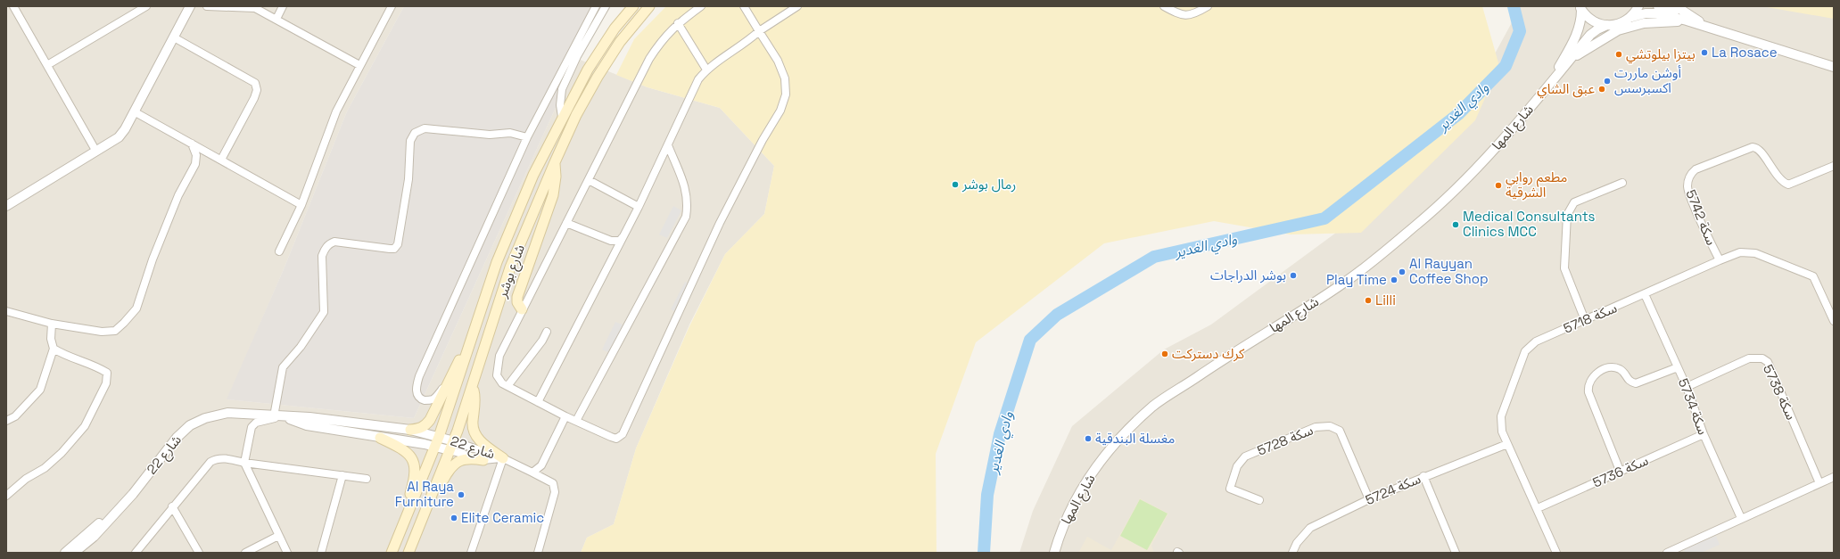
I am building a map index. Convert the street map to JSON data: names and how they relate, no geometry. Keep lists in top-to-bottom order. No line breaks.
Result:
{"streets":{"main road":["شارع بوشر"],"street":["شارع المها","سكة 5742","سكة 5718","سكة 5738","سكة 5734","سكة 5728","شارع 22","سكة 5736","سكة 5724"]},"crossings":[["سكة 5742","سكة 5718"],["شارع بوشر","شارع 22"],["سكة 5718","سكة 5734"],["سكة 5718","سكة 5736"],["سكة 5718","سكة 5724"],["سكة 5738","سكة 5734"],["سكة 5734","سكة 5736"],["سكة 5728","سكة 5724"]],"water":["وادي الغدير"],"places":["La Rosace","بيتزا بيلوتشي","أوشن ماررت اكسبرسس","عبق الشاي","رمال بوشر","مطعم روابي الشرقية","Medical Consultants Clinics MCC","Al Rayyan Coffee Shop","بوشر الدراجات","Play Time","Lilli","كرك دستركت","مغسلة البندقية","Al Raya Furniture","Elite Ceramic"]}
